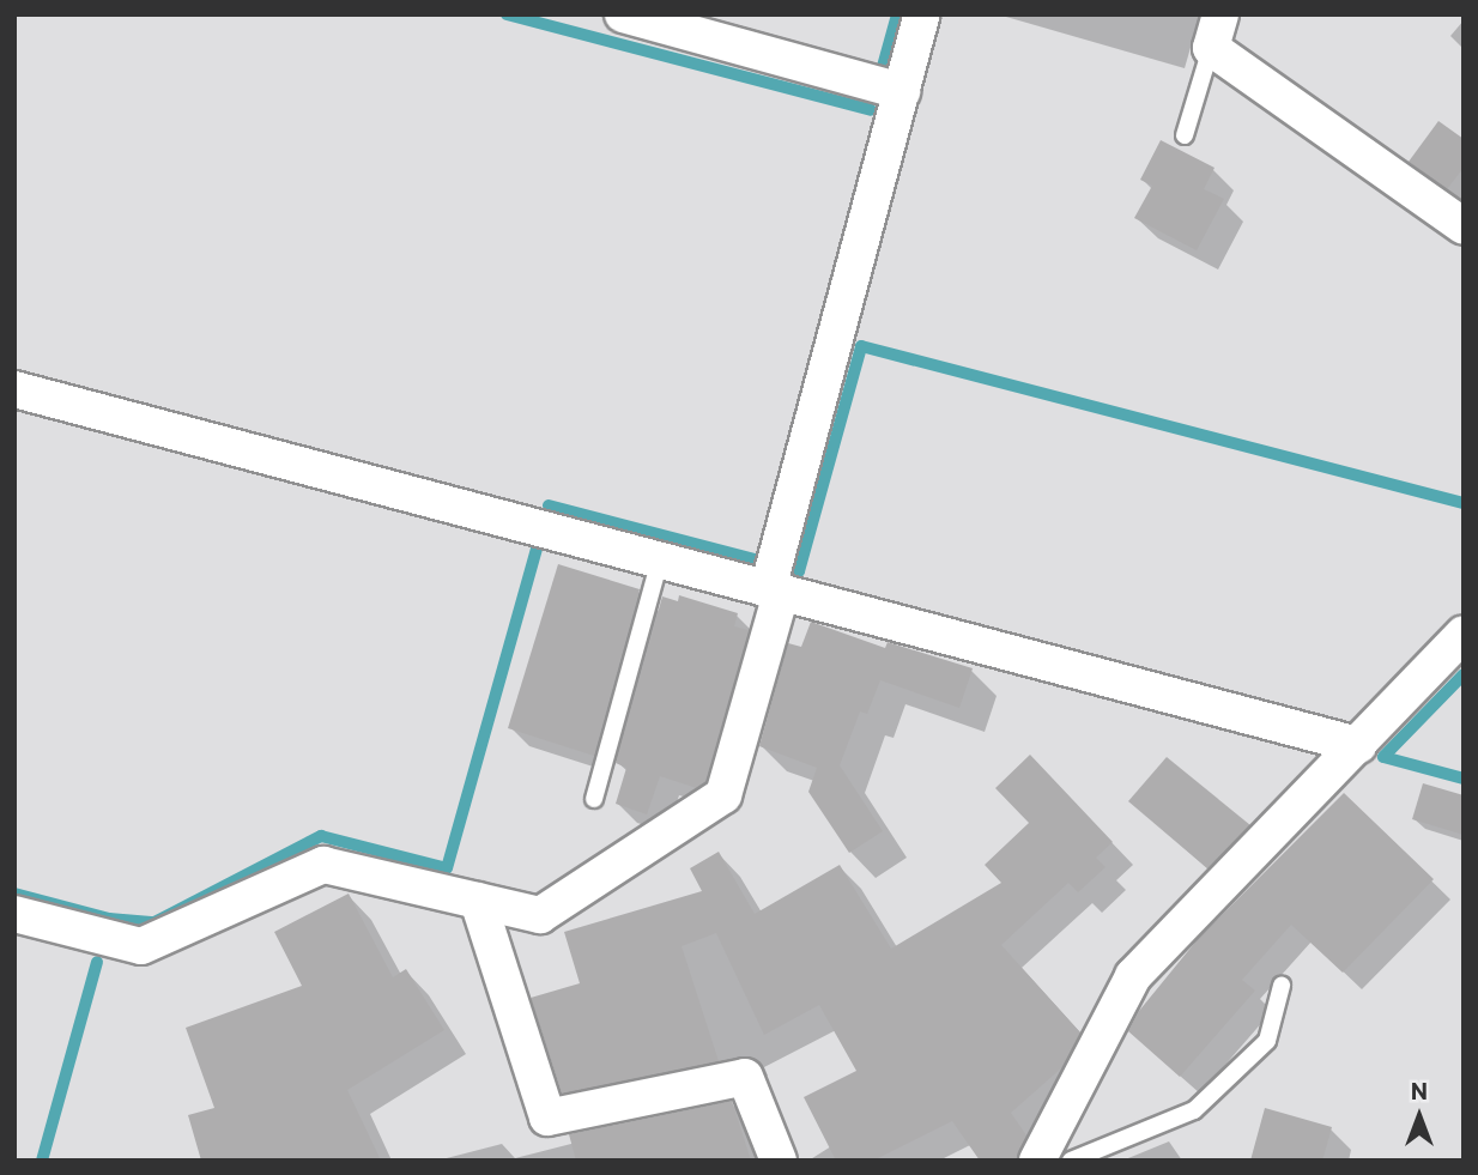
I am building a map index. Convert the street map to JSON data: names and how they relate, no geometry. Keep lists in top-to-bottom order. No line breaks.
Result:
{"north":"top"}
